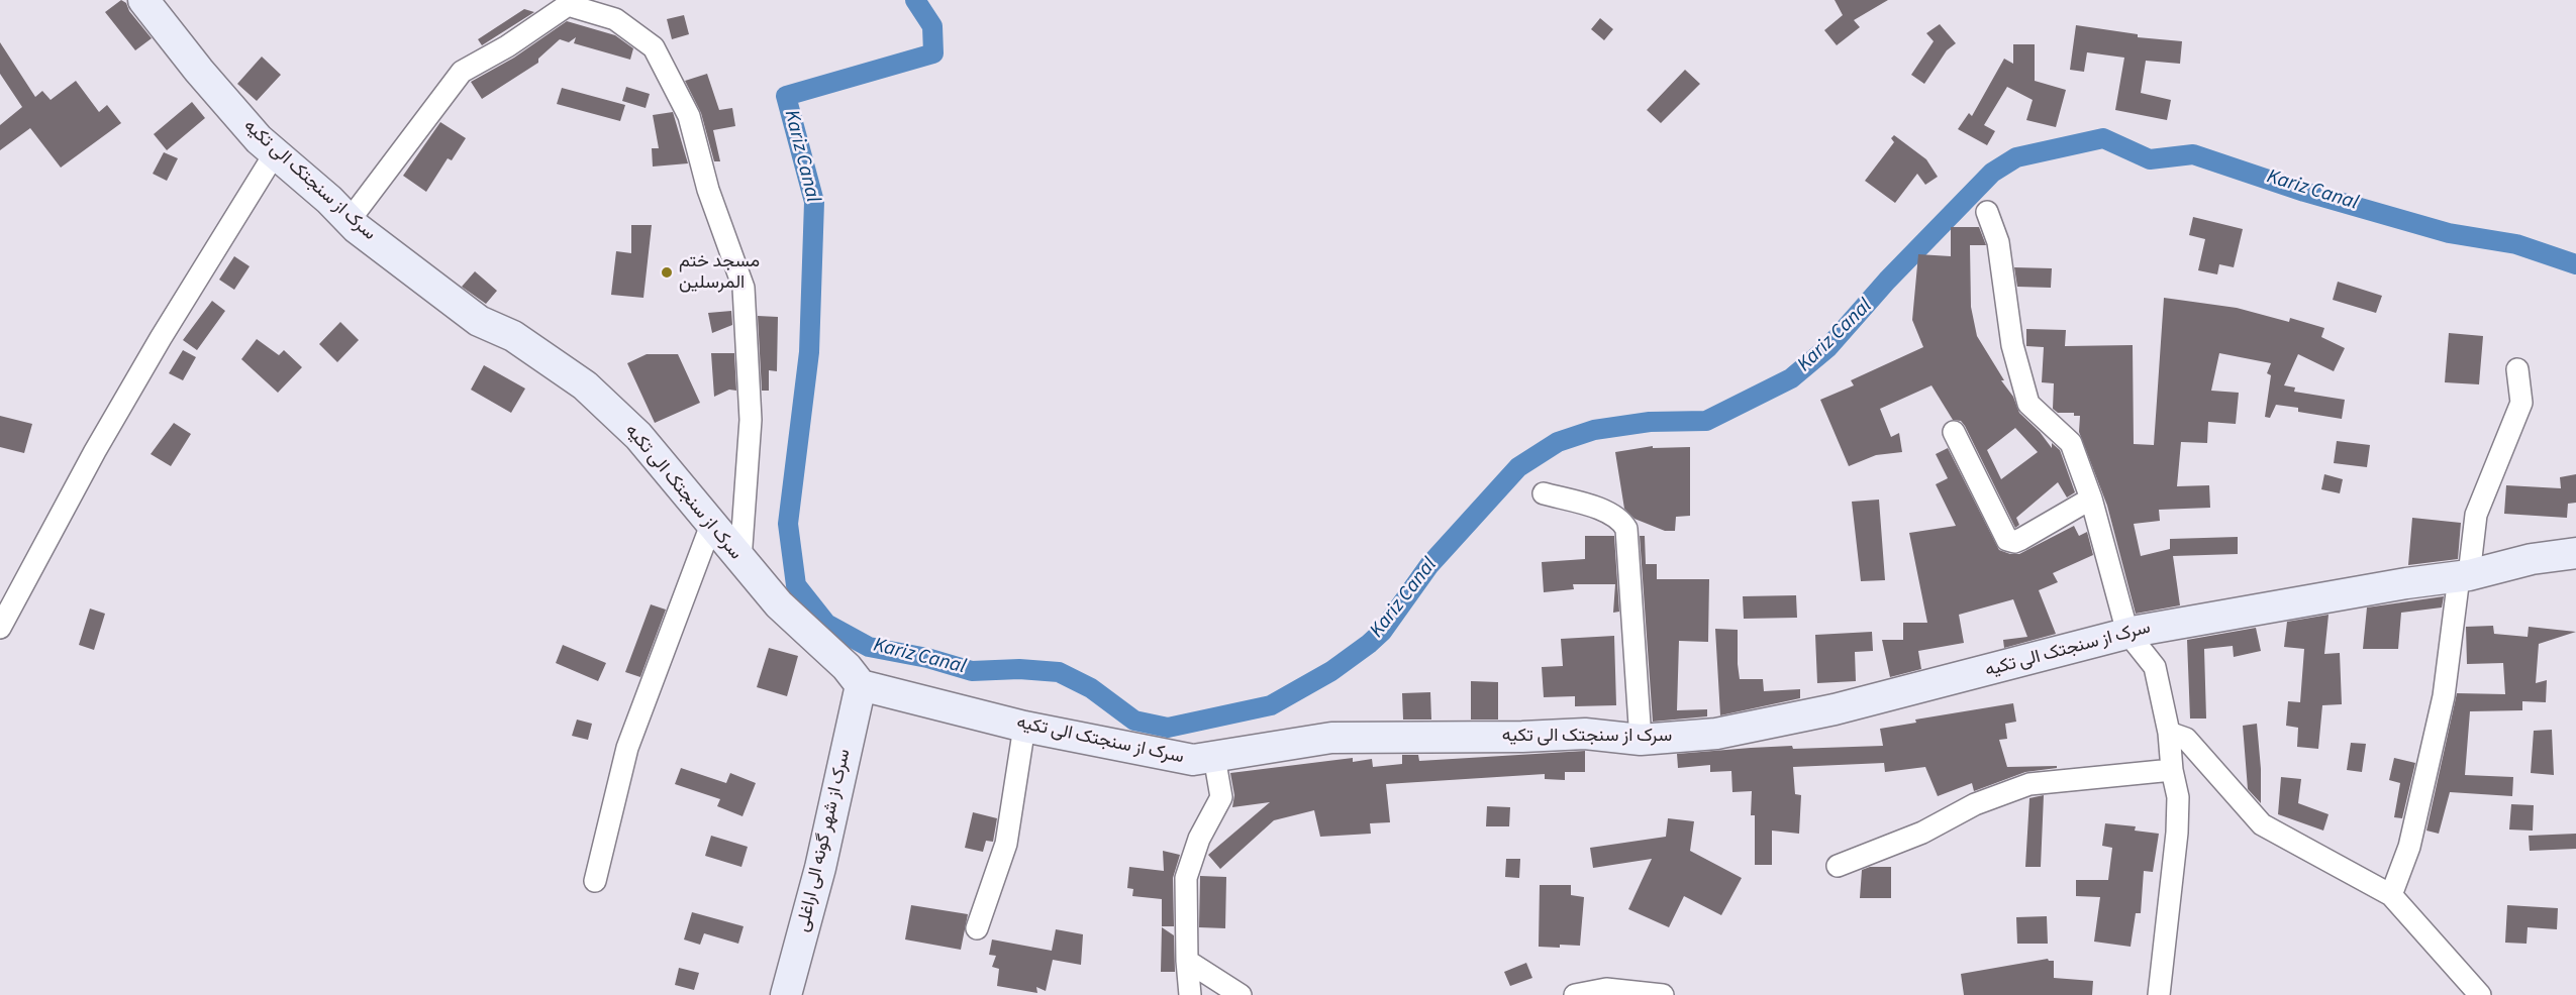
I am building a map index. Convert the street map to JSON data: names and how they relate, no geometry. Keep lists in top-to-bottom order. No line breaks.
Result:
{"streets":{"street":["سرک از سنجتک الی تکیه","سرک از شهر گونه الی اراغلی"]},"crossings":[["سرک از سنجتک الی تکیه","سرک از شهر گونه الی اراغلی"]],"water":["Kariz Canal"],"places":["مسجد ختم المرسلین"]}
